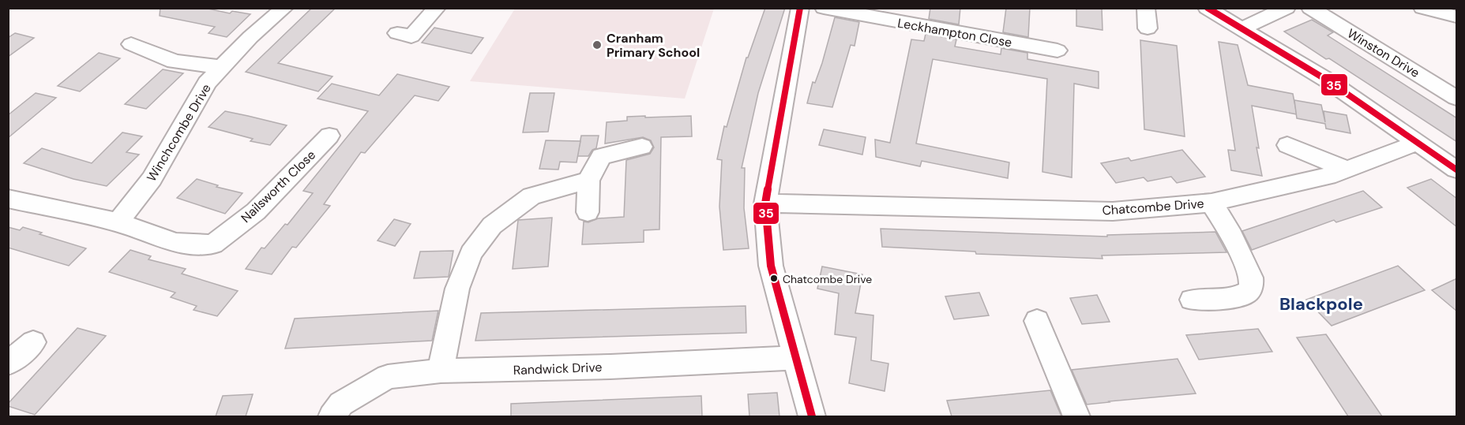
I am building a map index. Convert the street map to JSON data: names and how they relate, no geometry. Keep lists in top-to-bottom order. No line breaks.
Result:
{"streets":{"street":["Leckhampton Close","Winston Drive","Winchcombe Drive","Nailsworth Close","Chatcombe Drive","Randwick Drive"]},"crossings":[["Winchcombe Drive","Nailsworth Close"]],"districts":["Blackpole"],"places":["Cranham Primary School","Chatcombe Drive"],"lines":["transit line 35"]}
